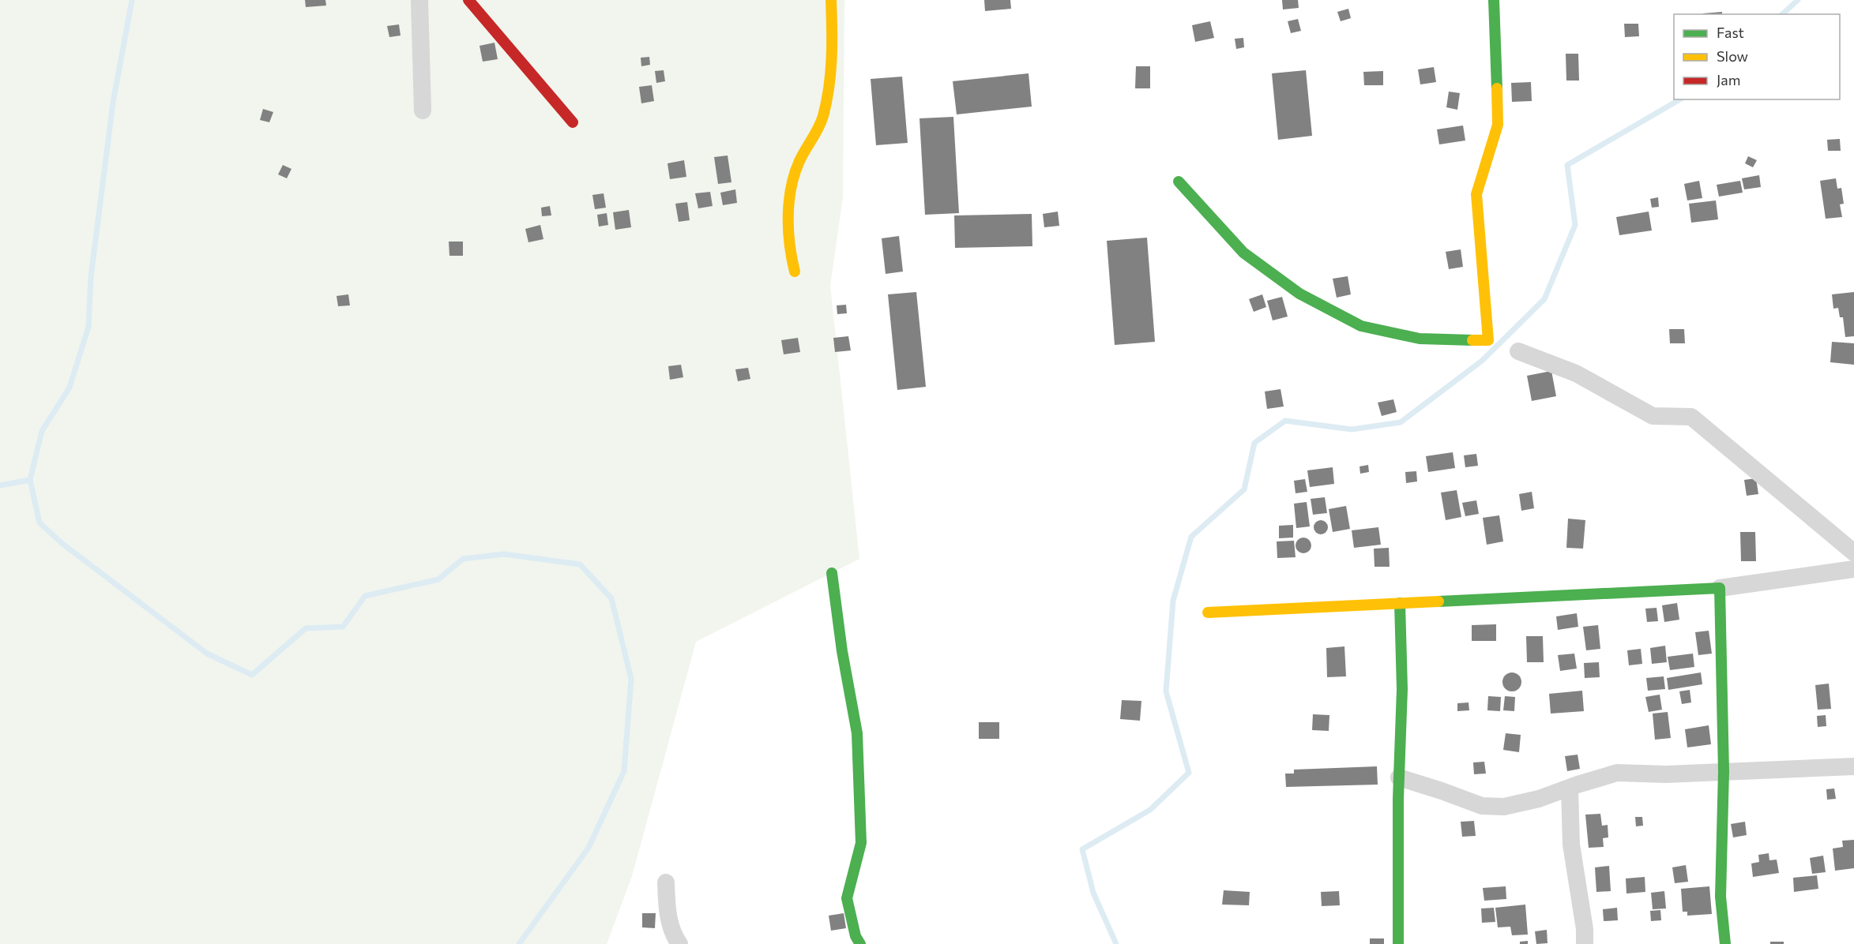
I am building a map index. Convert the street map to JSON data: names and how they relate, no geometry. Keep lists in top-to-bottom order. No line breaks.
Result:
{"legend":["Fast","Slow","Jam"]}
